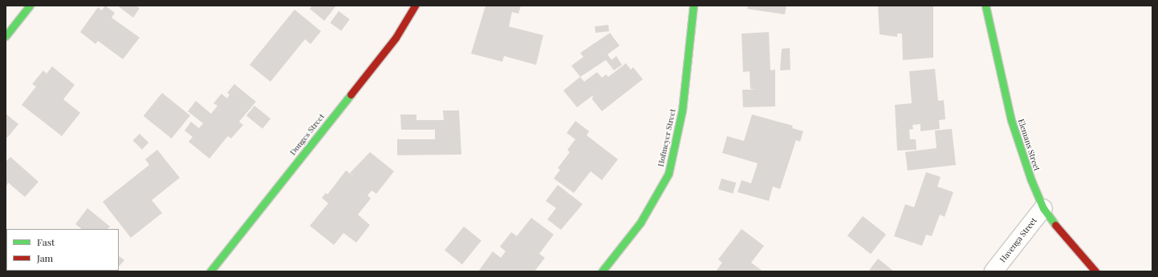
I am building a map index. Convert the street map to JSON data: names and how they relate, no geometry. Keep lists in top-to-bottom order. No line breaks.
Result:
{"streets":{"street":["Donges Street","Hofmeyer Street","Elemans Street","Havenga Street"]},"crossings":[["Elemans Street","Havenga Street"]],"legend":["Fast","Jam"]}
